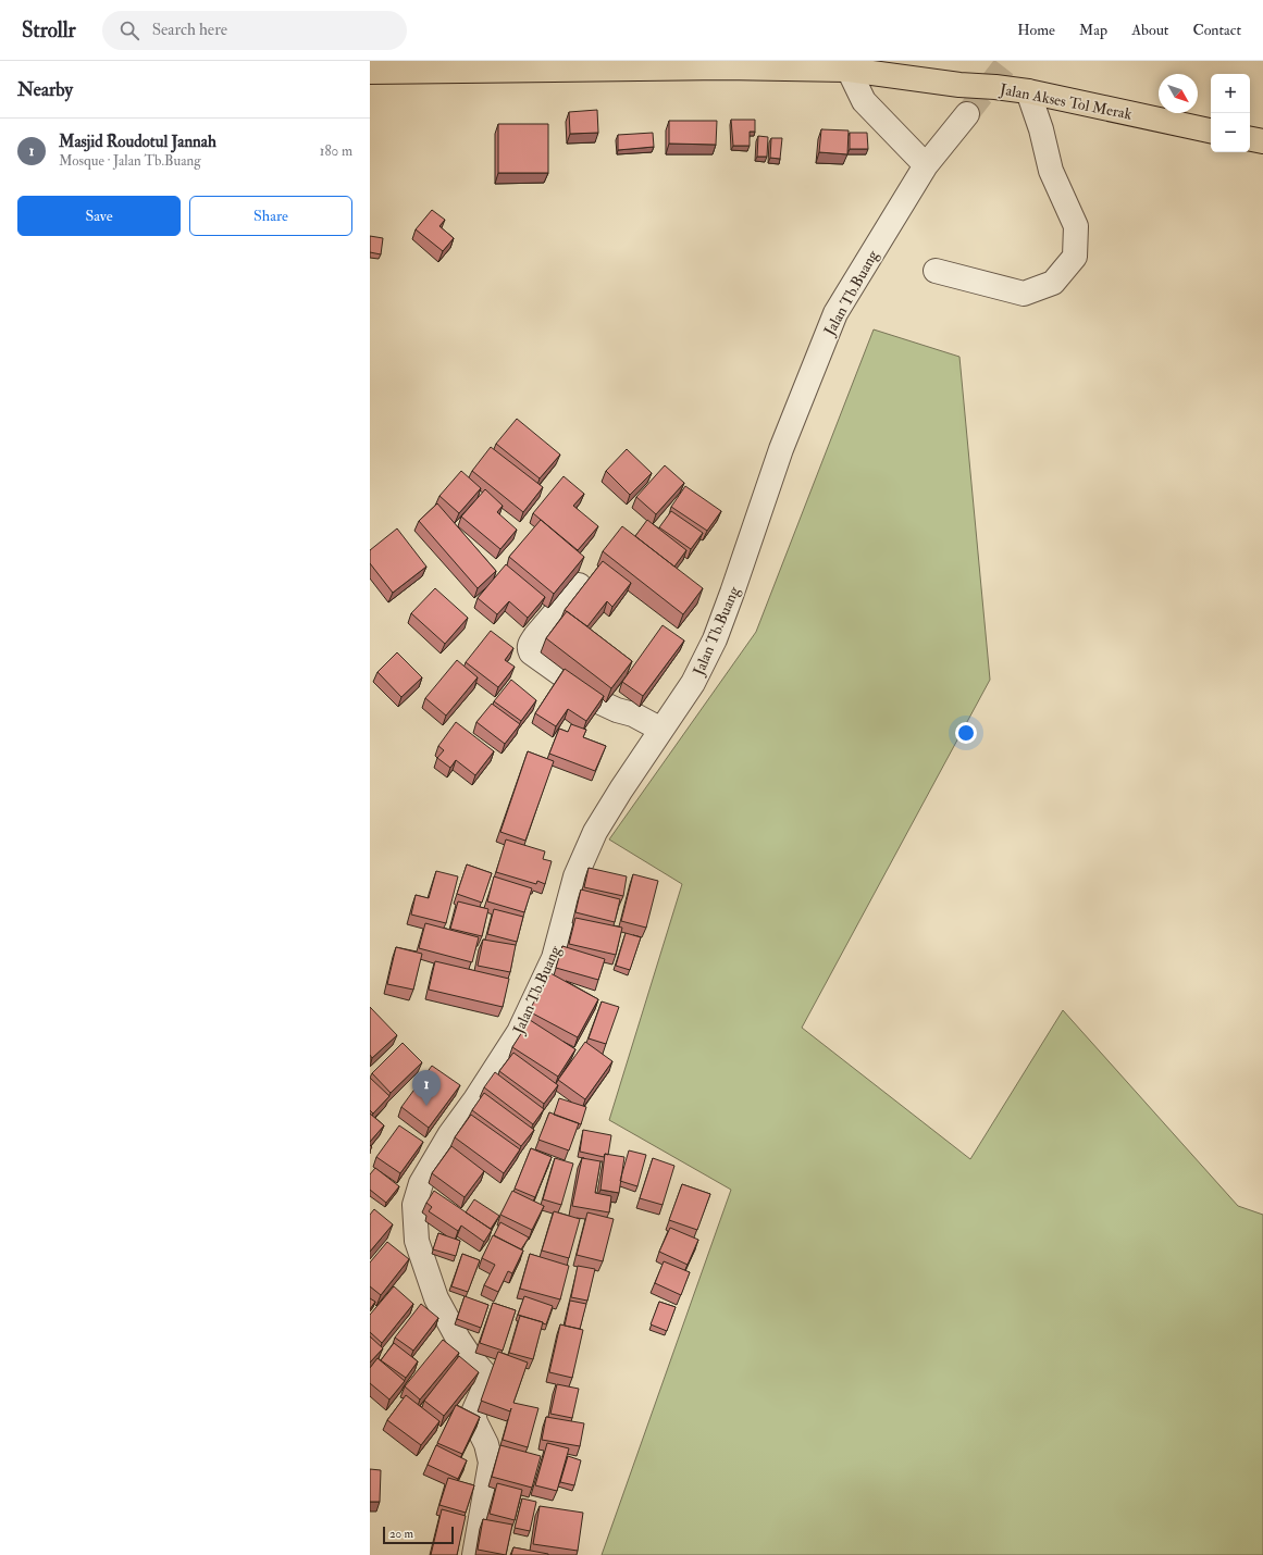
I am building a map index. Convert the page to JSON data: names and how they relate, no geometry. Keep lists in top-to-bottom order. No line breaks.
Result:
{"streets":{"highway":["Jalan Akses Tol Merak"],"street":["Jalan Tb.Buang"]},"scale_bar":"20 m","north":"bottom right","page":{"header":"Strollr","search":"Search here","nav":["Home","Map","About","Contact"],"heading":"Nearby","map_buttons":["+","−"],"list":[{"mark":"1","name":"Masjid Roudotul Jannah","note":"Mosque · Jalan Tb.Buang","value":"180 m"}],"buttons":["Save","Share"],"pins":"1","scale":"20 m"}}
